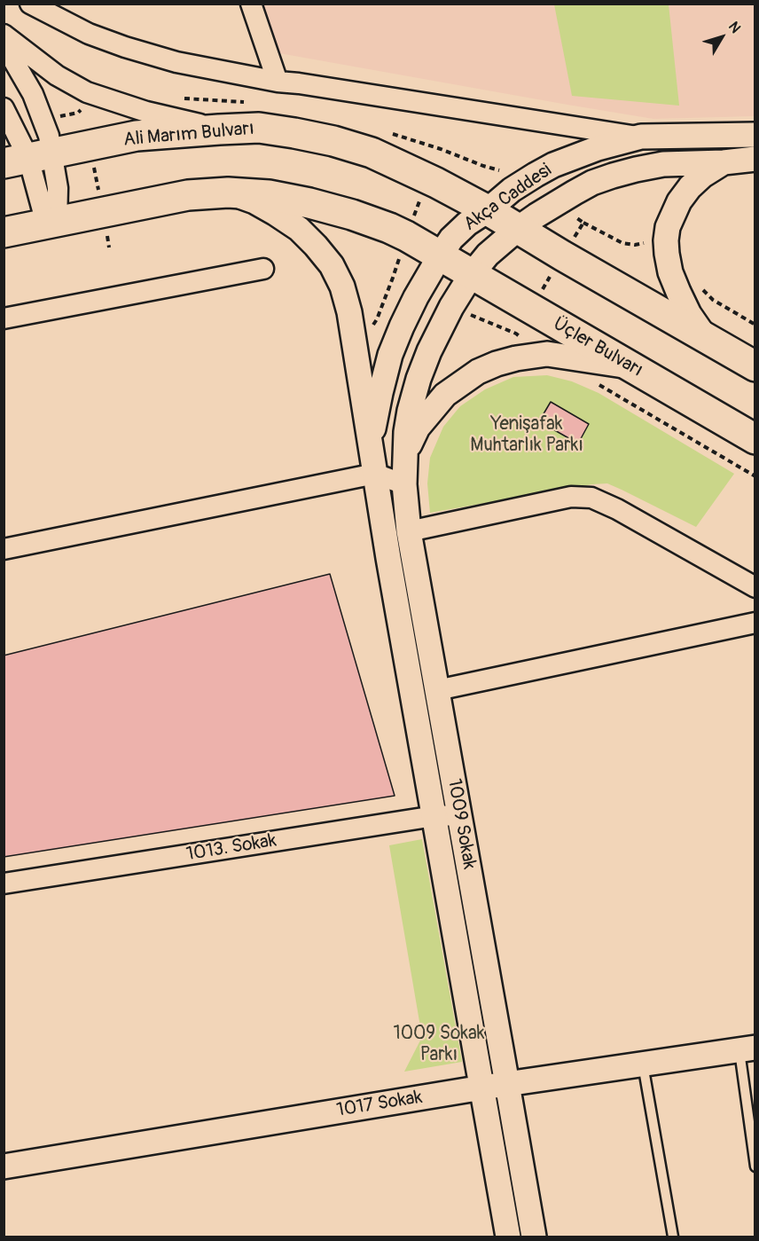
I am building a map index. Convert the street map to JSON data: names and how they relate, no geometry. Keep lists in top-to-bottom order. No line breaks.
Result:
{"streets":{"main road":["Ali Marım Bulvarı","Üçler Bulvarı"],"street":["Akça Caddesi","1009 Sokak","1013. Sokak","1017 Sokak"]},"crossings":[["Ali Marım Bulvarı","Akça Caddesi"],["Akça Caddesi","Üçler Bulvarı"],["Akça Caddesi","1009 Sokak"],["Üçler Bulvarı","1009 Sokak"],["1009 Sokak","1013. Sokak"],["1009 Sokak","1017 Sokak"]],"parks":["Yenişafak Muhtarlık Parkı","1009 Sokak Parkı"],"north":"top right"}
